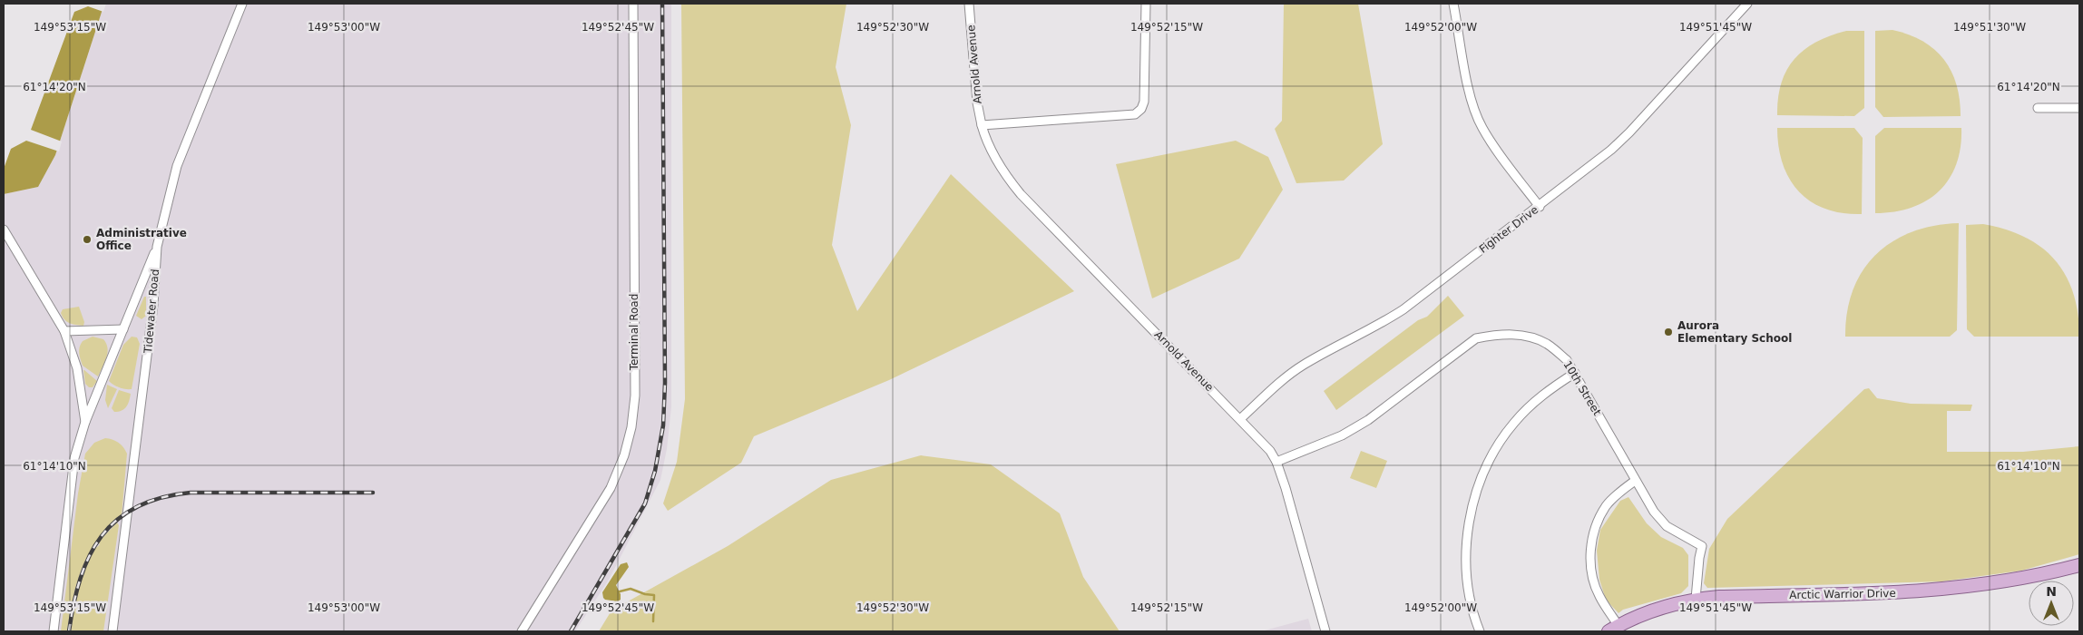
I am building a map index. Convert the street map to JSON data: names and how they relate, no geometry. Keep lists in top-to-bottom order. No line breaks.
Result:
{"streets":{"main road":["Arctic Warrior Drive"],"street":["Arnold Avenue","Fighter Drive","Tidewater Road","Terminal Road","10th Street"]},"crossings":[["Arnold Avenue","Fighter Drive"],["Arnold Avenue","10th Street"],["10th Street","Arctic Warrior Drive"]],"places":["Administrative Office","Aurora Elementary School"],"north":"top","coordinates":["149°53'15\"W","149°53'00\"W","149°52'45\"W","149°52'30\"W","149°52'15\"W","149°52'00\"W","149°51'45\"W","149°51'30\"W","61°14'20\"N","61°14'10\"N"]}
